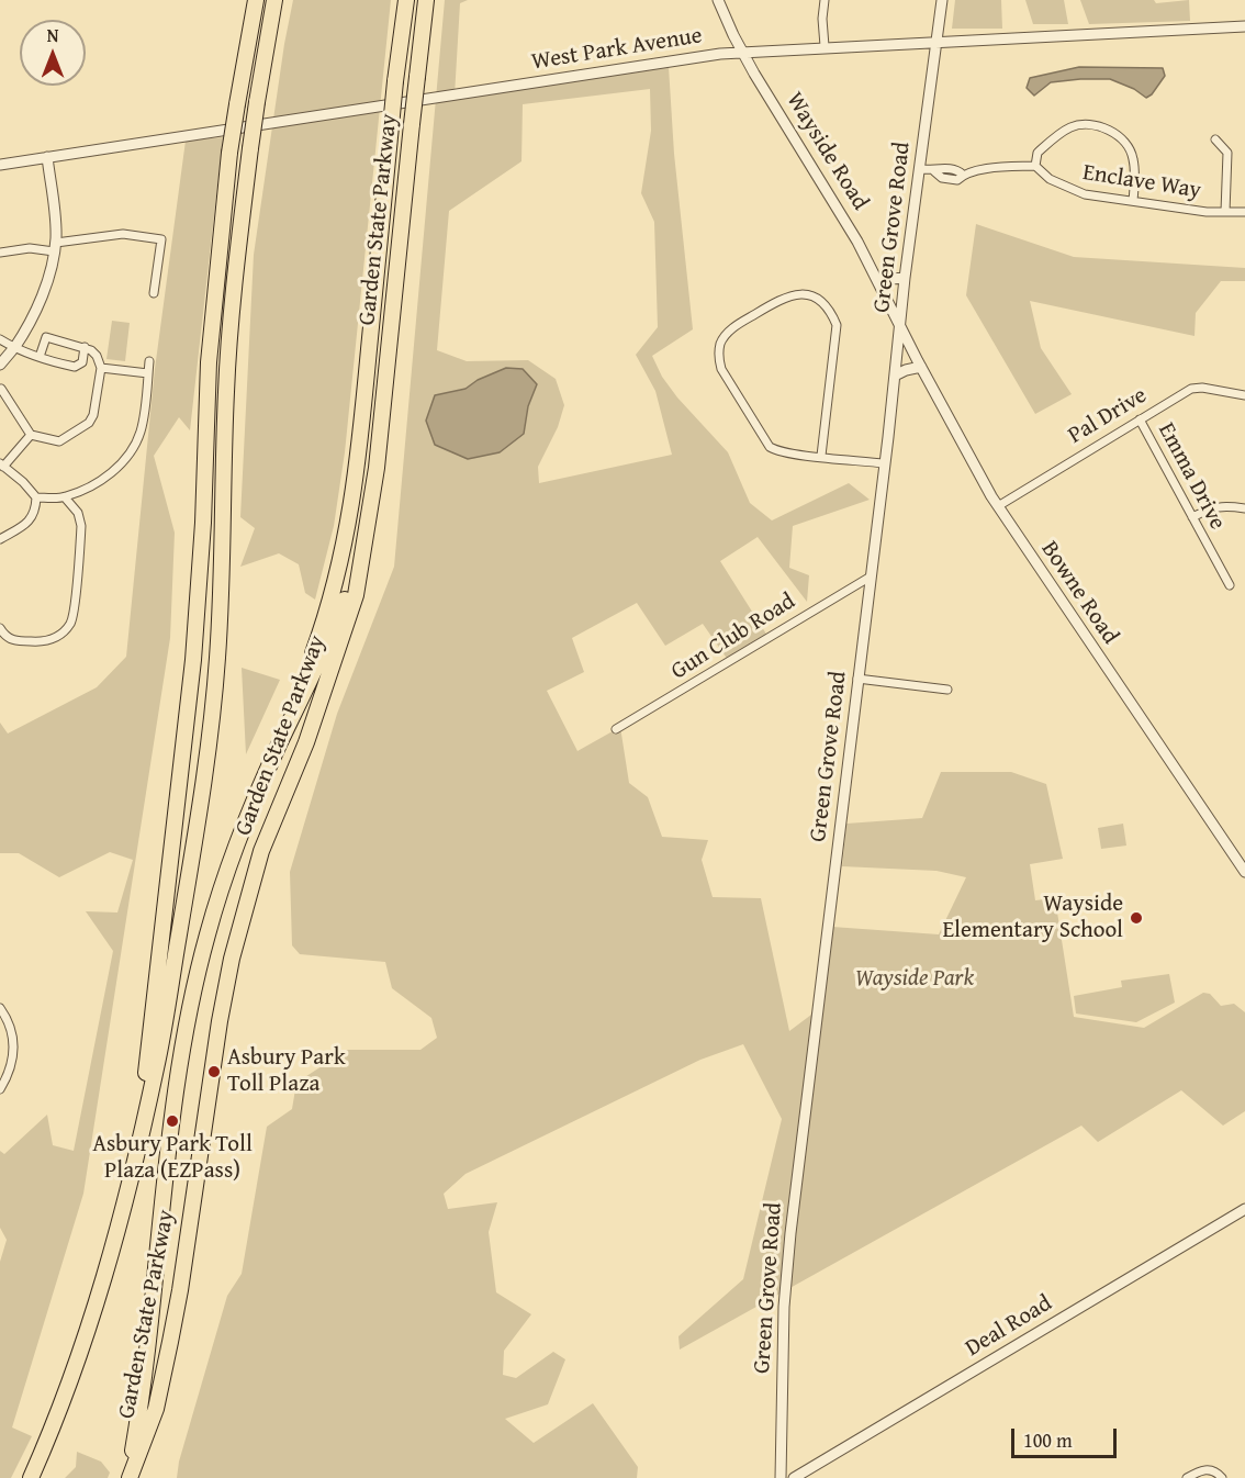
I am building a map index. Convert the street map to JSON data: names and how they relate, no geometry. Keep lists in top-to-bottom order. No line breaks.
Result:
{"streets":{"highway":["Garden State Parkway"],"street":["West Park Avenue","Wayside Road","Enclave Way","Green Grove Road","Pal Drive","Emma Drive","Bowne Road","Gun Club Road","Deal Road"]},"crossings":[["West Park Avenue","Wayside Road"],["West Park Avenue","Green Grove Road"],["Wayside Road","Green Grove Road"],["Wayside Road","Bowne Road"],["Green Grove Road","Bowne Road"],["Green Grove Road","Gun Club Road"],["Pal Drive","Emma Drive"],["Pal Drive","Bowne Road"]],"parks":["Wayside Park"],"places":["Wayside Elementary School","Asbury Park Toll Plaza","Asbury Park Toll Plaza (EZPass)"],"scale_bar":"100 m","north":"top"}
